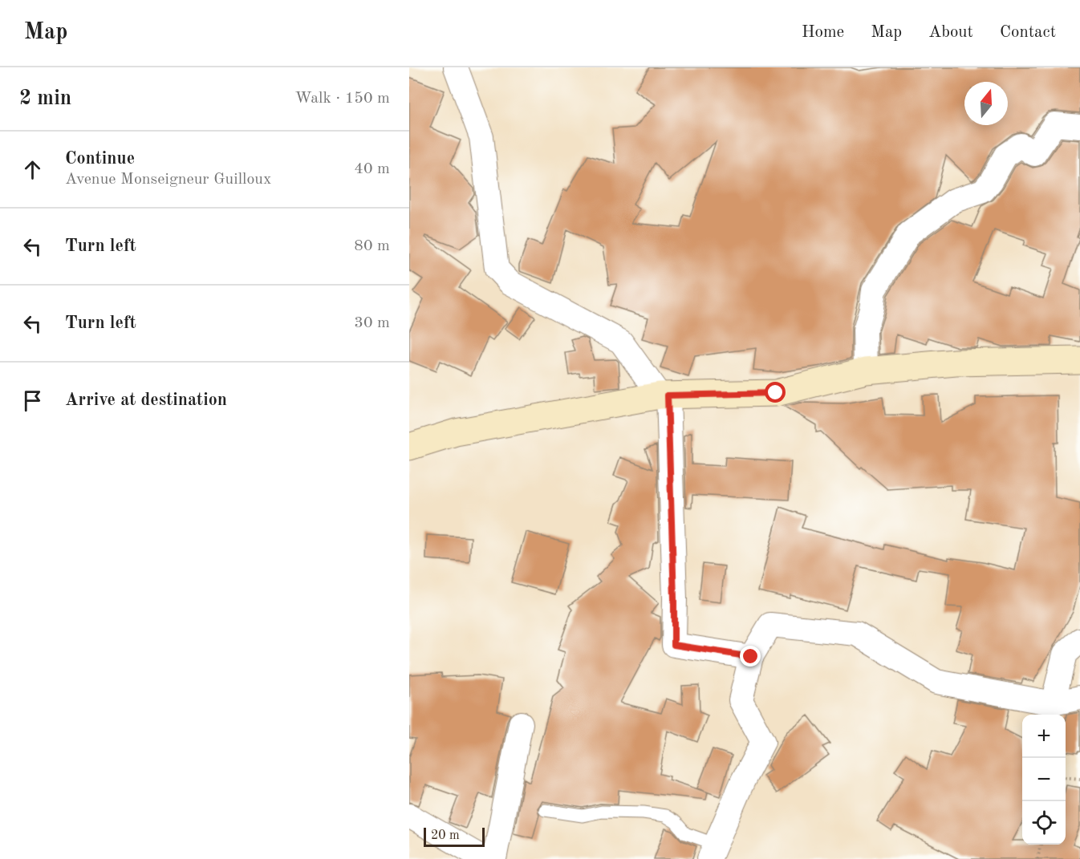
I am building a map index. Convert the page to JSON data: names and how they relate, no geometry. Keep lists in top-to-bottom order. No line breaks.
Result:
{"scale_bar":"20 m","north":"top","page":{"header":"Map","nav":["Home","Map","About","Contact"],"heading":["2 min","Walk · 150 m"],"list":[["Continue","Avenue Monseigneur Guilloux","40 m"],["Turn left","80 m"],["Turn left","30 m"],"Arrive at destination"],"map_buttons":["+","−"],"scale":"20 m"}}
